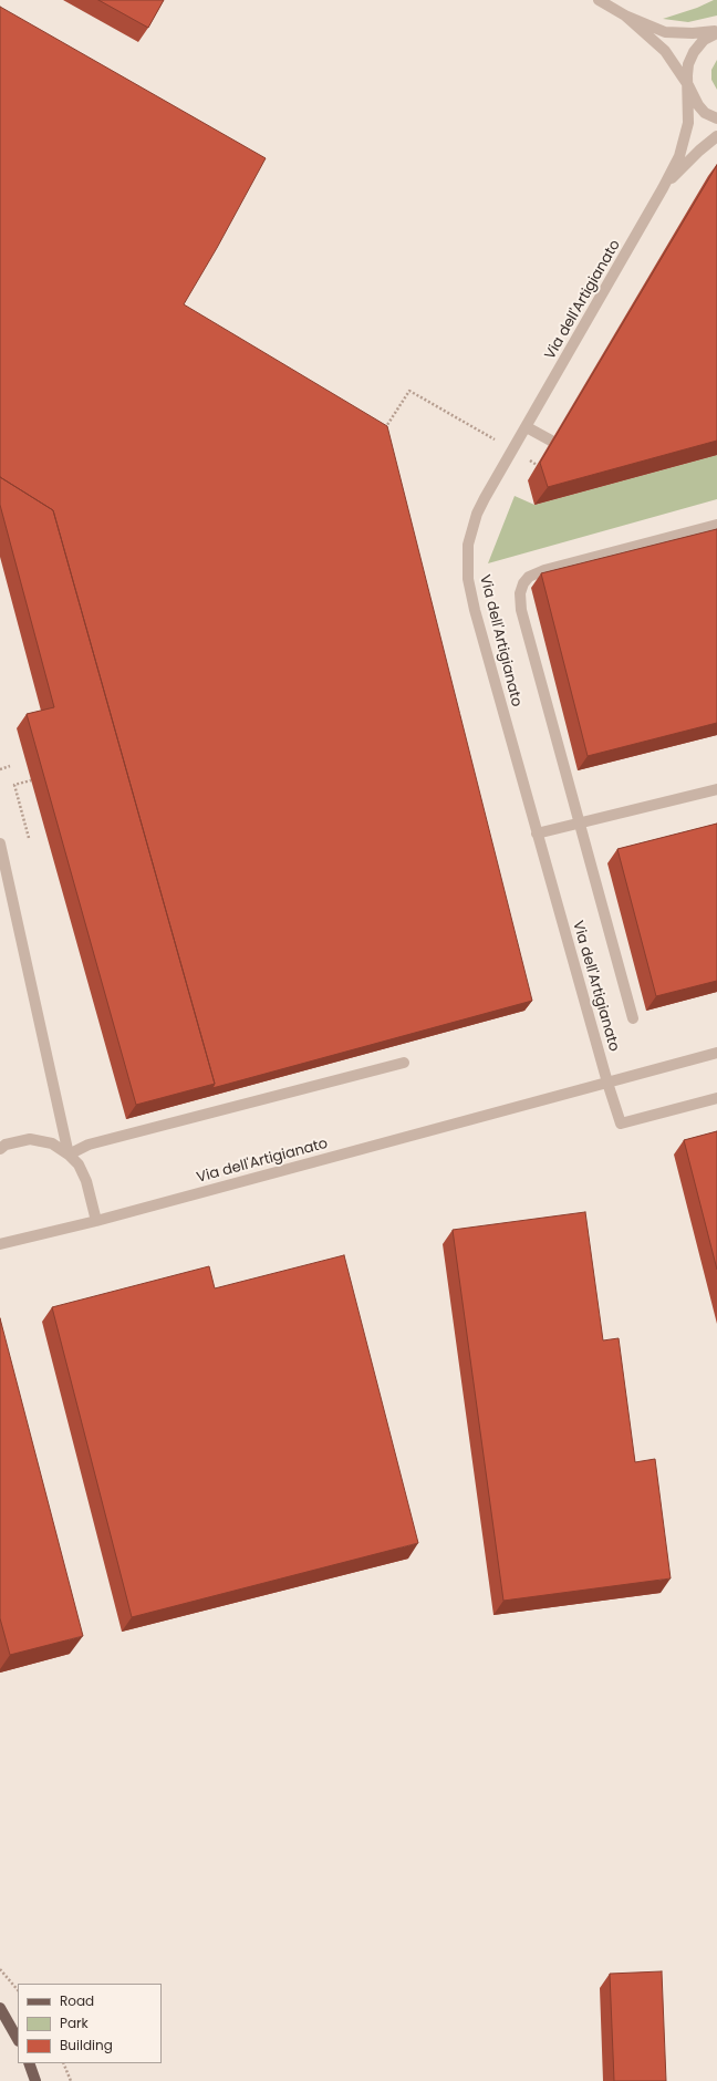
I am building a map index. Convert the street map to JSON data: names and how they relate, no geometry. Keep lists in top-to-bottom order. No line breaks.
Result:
{"streets":{"street":["Via dell'Artigianato"]},"legend":["Road","Park","Building"]}
